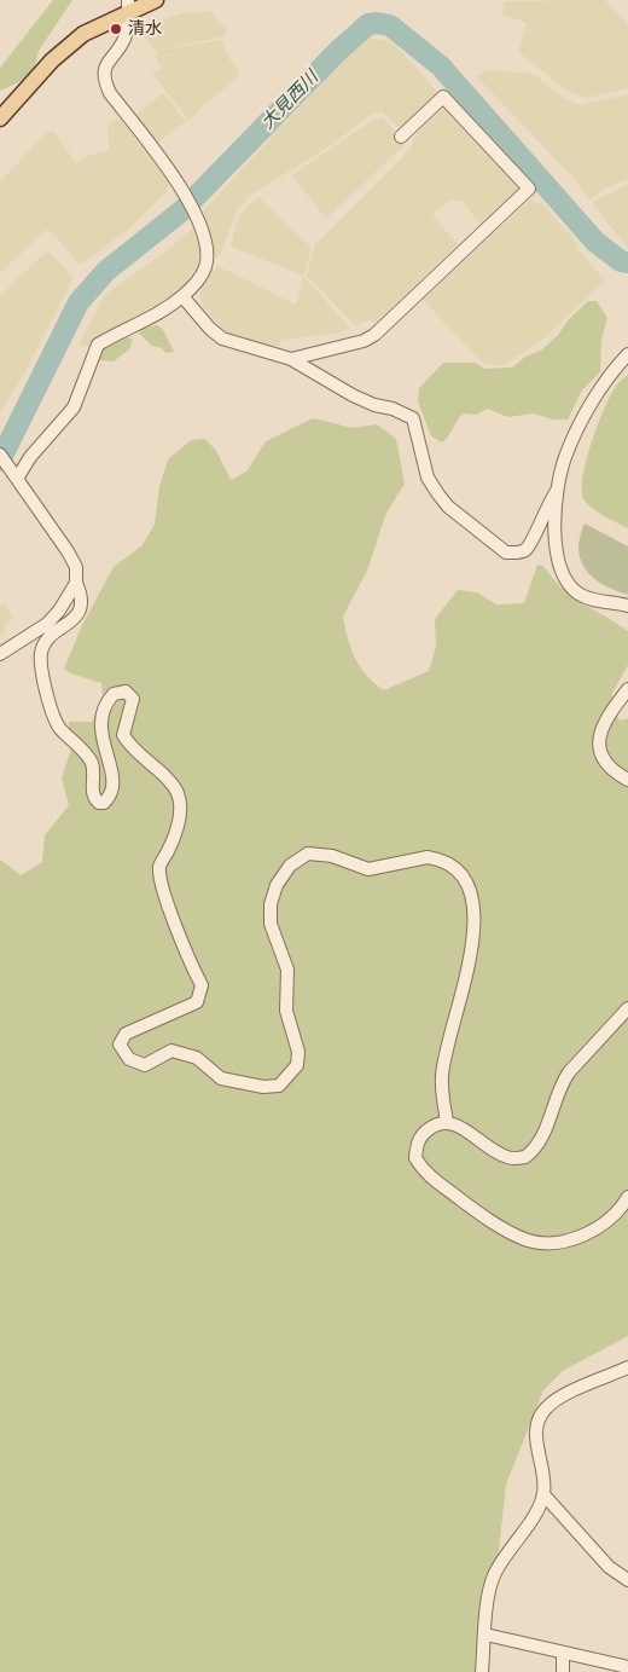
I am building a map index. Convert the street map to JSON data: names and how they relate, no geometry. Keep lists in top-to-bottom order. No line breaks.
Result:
{"water":["大見西川"],"places":["清水"]}
